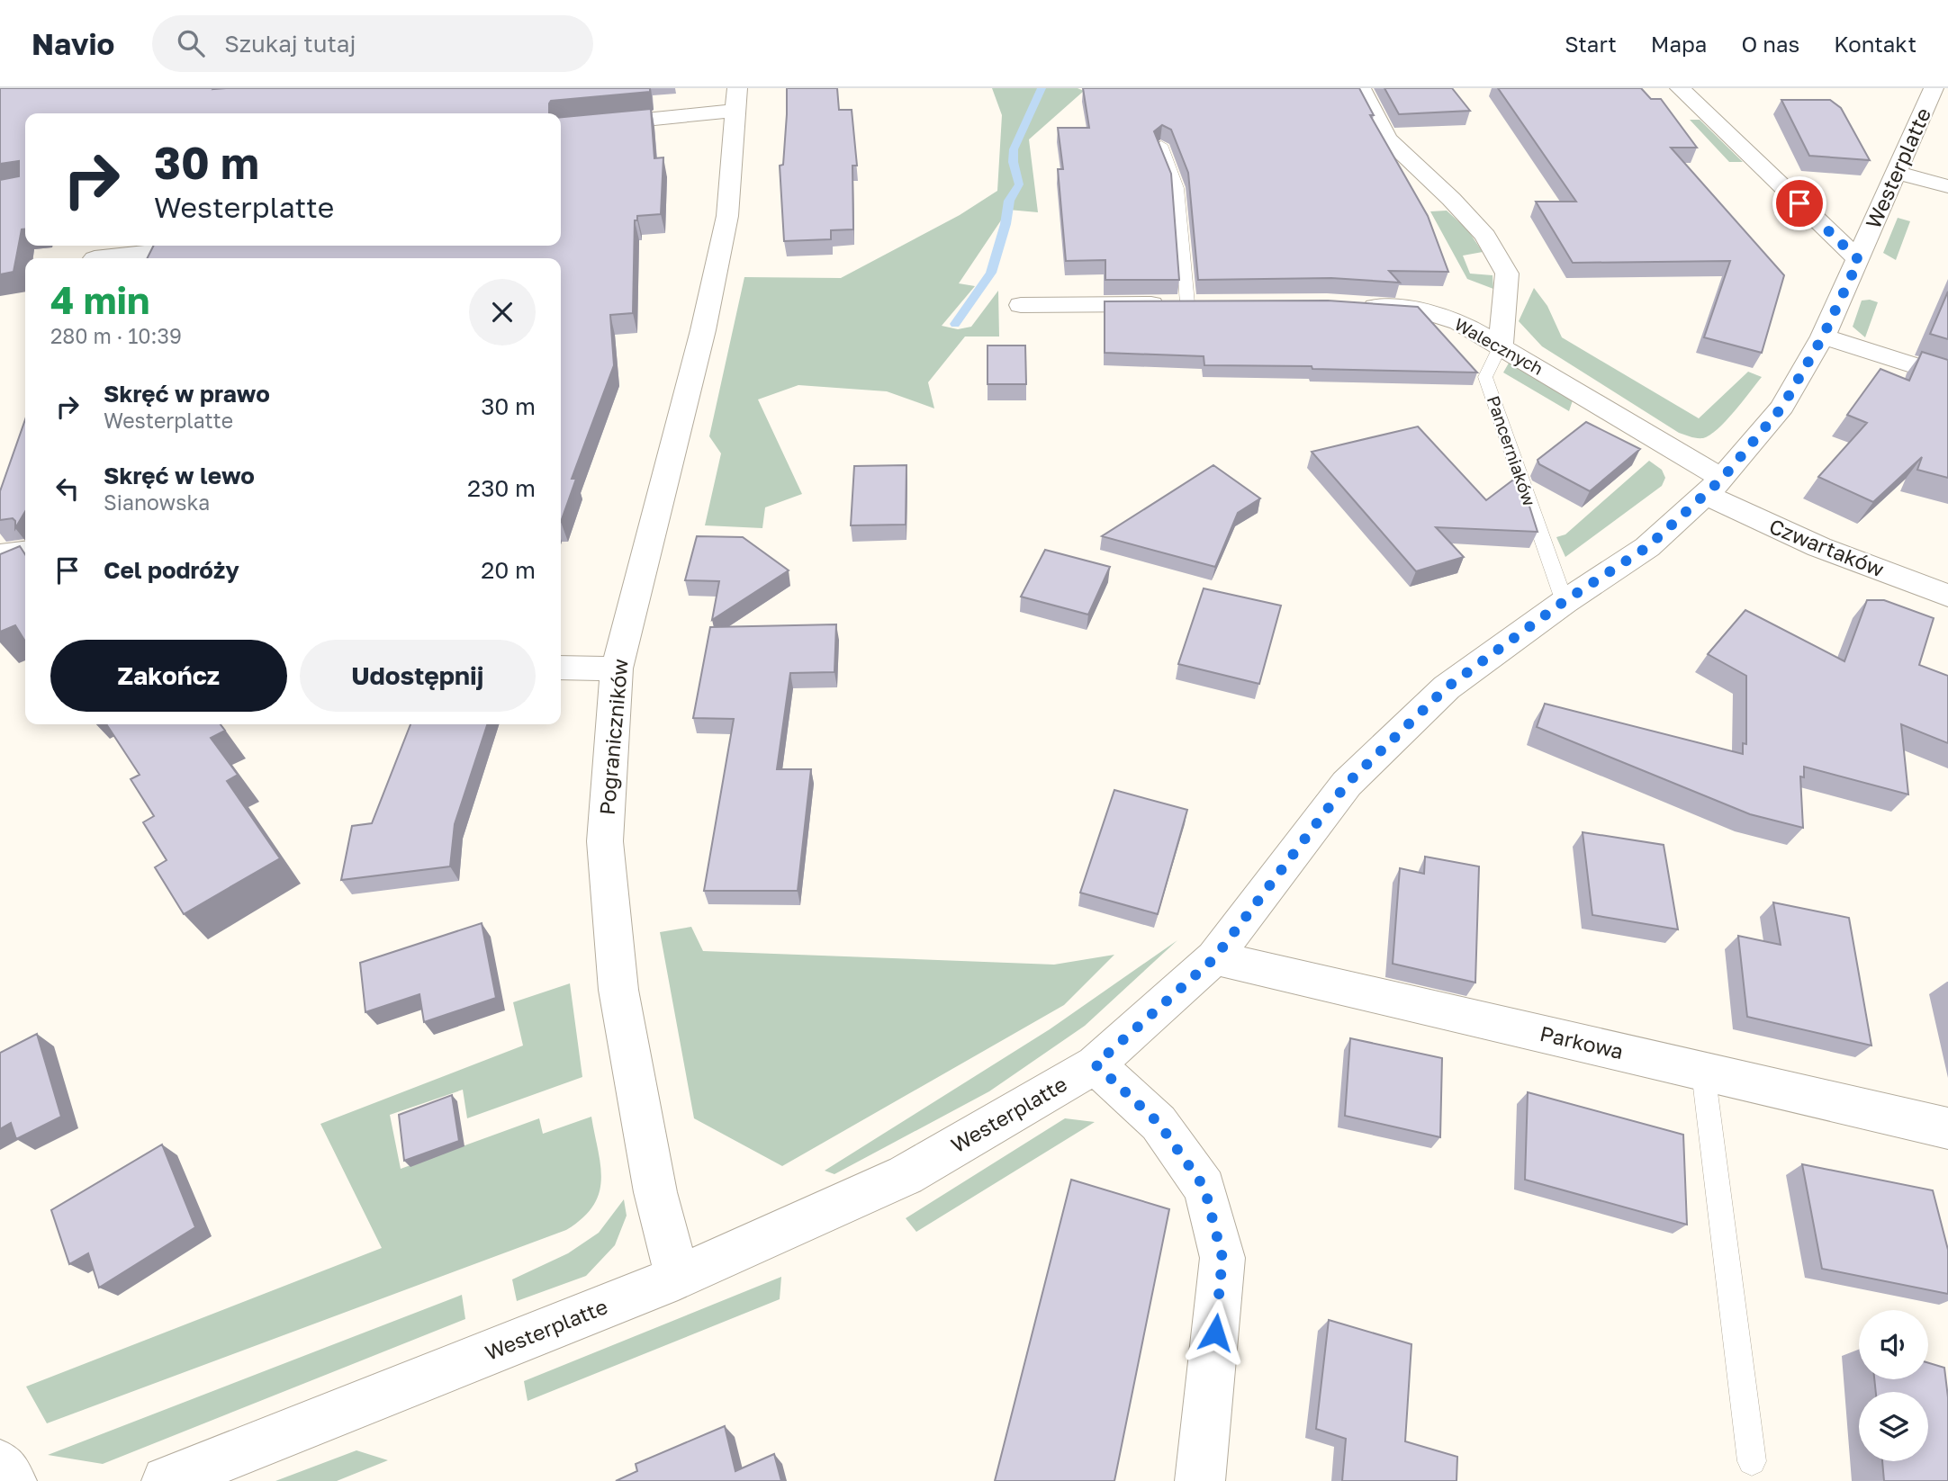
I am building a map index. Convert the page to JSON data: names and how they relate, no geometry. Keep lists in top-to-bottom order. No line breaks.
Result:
{"streets":{"street":["Westerplatte","Walecznych","Pancerniaków","Czwartaków","Pograniczników","Parkowa"]},"crossings":[["Westerplatte","Walecznych"],["Westerplatte","Pancerniaków"],["Westerplatte","Czwartaków"],["Westerplatte","Pograniczników"],["Westerplatte","Parkowa"],["Walecznych","Pancerniaków"],["Walecznych","Czwartaków"]],"page":{"header":"Navio","search":"Szukaj tutaj","nav":["Start","Mapa","O nas","Kontakt"],"turn":["30 m","Westerplatte"],"heading":["4 min","280 m · 10:39"],"list":[{"name":"Skręć w prawo","note":"Westerplatte","value":"30 m"},{"name":"Skręć w lewo","note":"Sianowska","value":"230 m"},{"name":"Cel podróży","value":"20 m"}],"buttons":["Zakończ","Udostępnij"]}}
